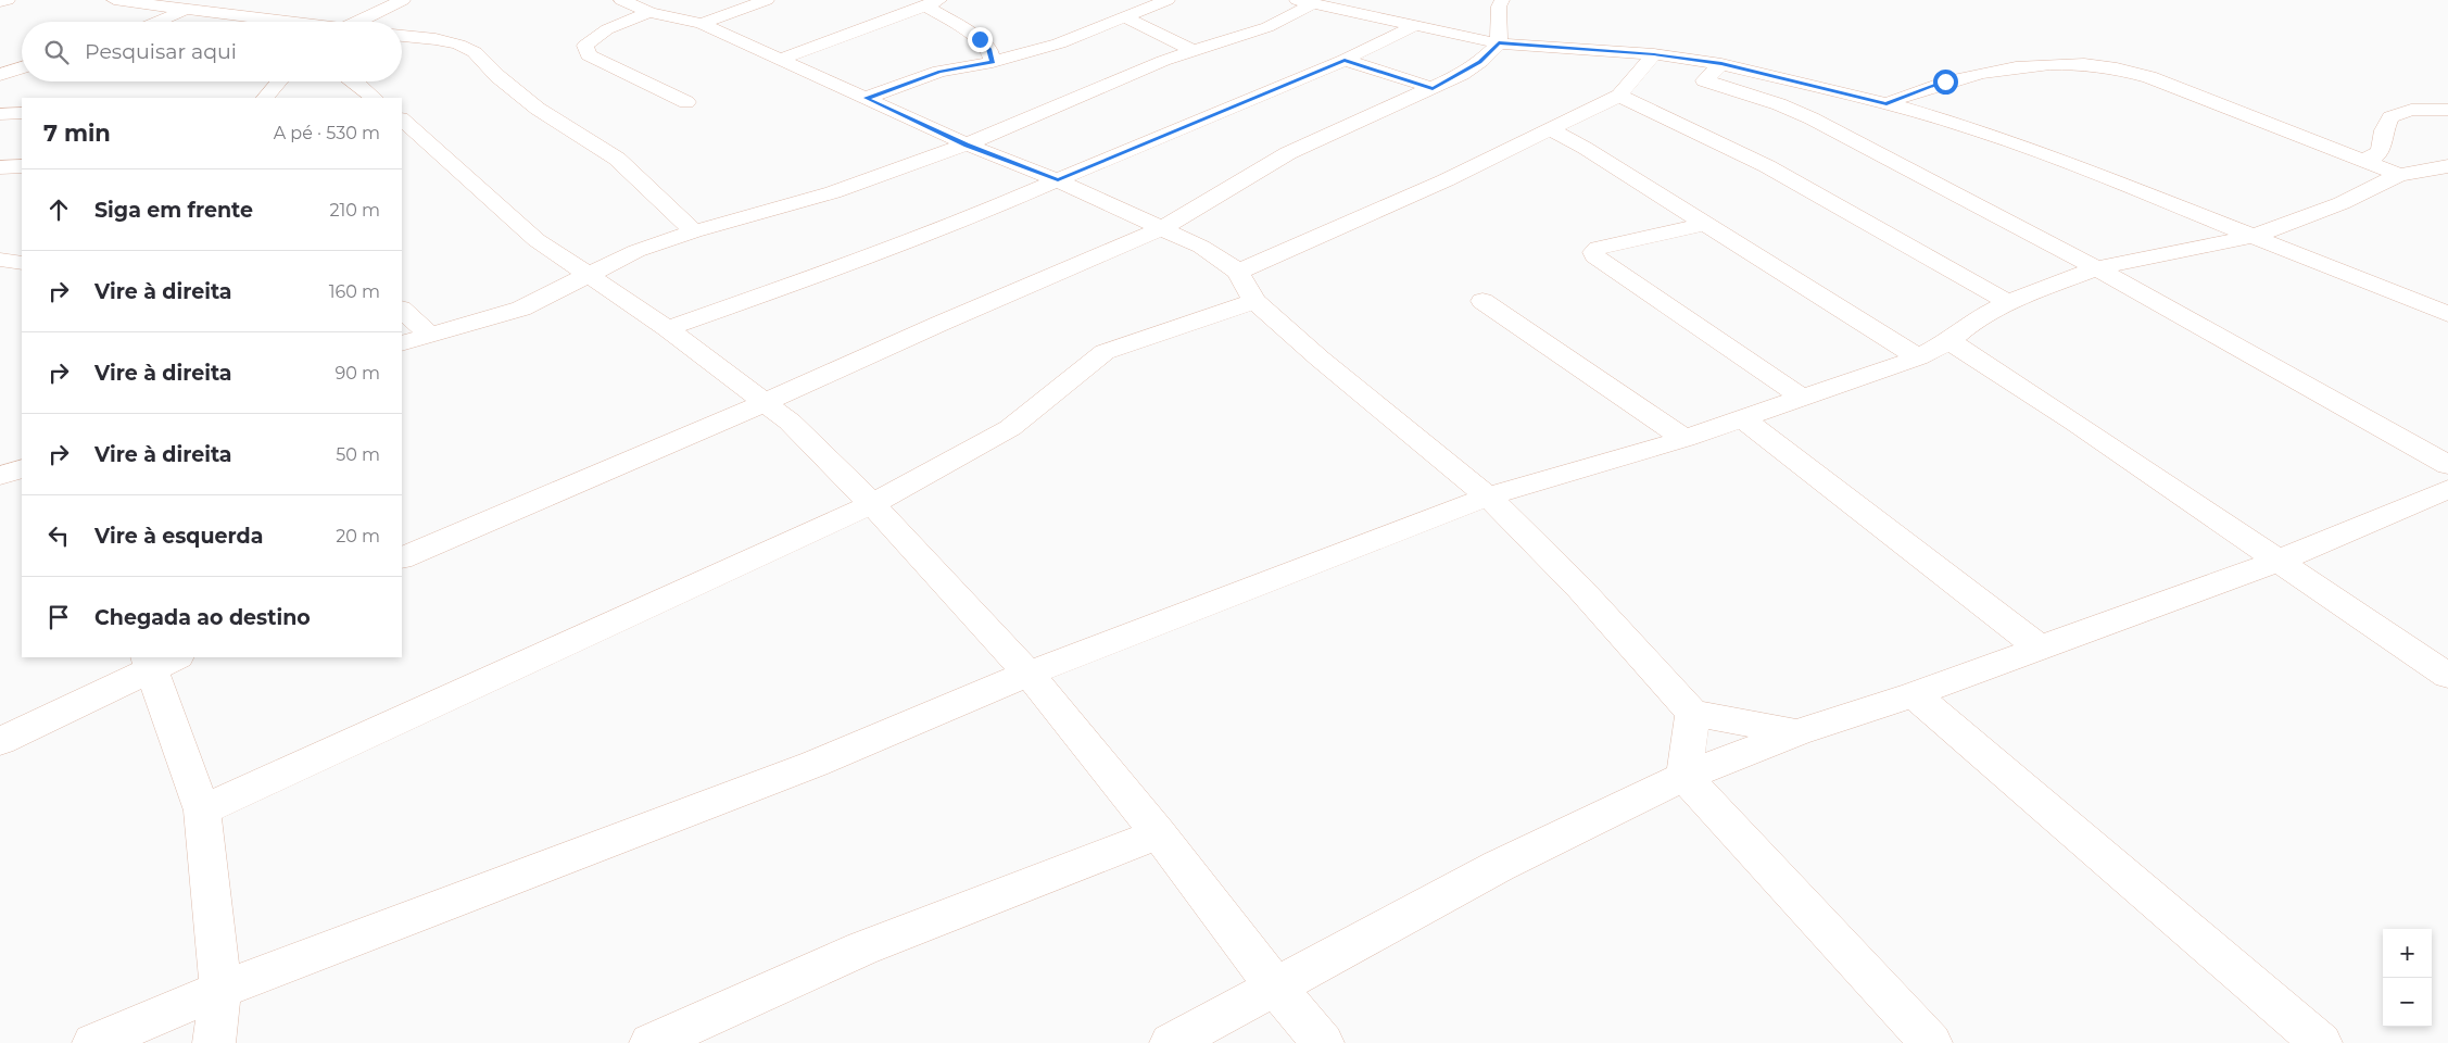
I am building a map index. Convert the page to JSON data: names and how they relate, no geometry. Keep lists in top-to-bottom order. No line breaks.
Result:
{"page":{"search":"Pesquisar aqui","heading":["7 min","A pé · 530 m"],"list":[["Siga em frente","210 m"],["Vire à direita","160 m"],["Vire à direita","90 m"],["Vire à direita","50 m"],["Vire à esquerda","20 m"],"Chegada ao destino"],"map_buttons":["+","−"]}}
